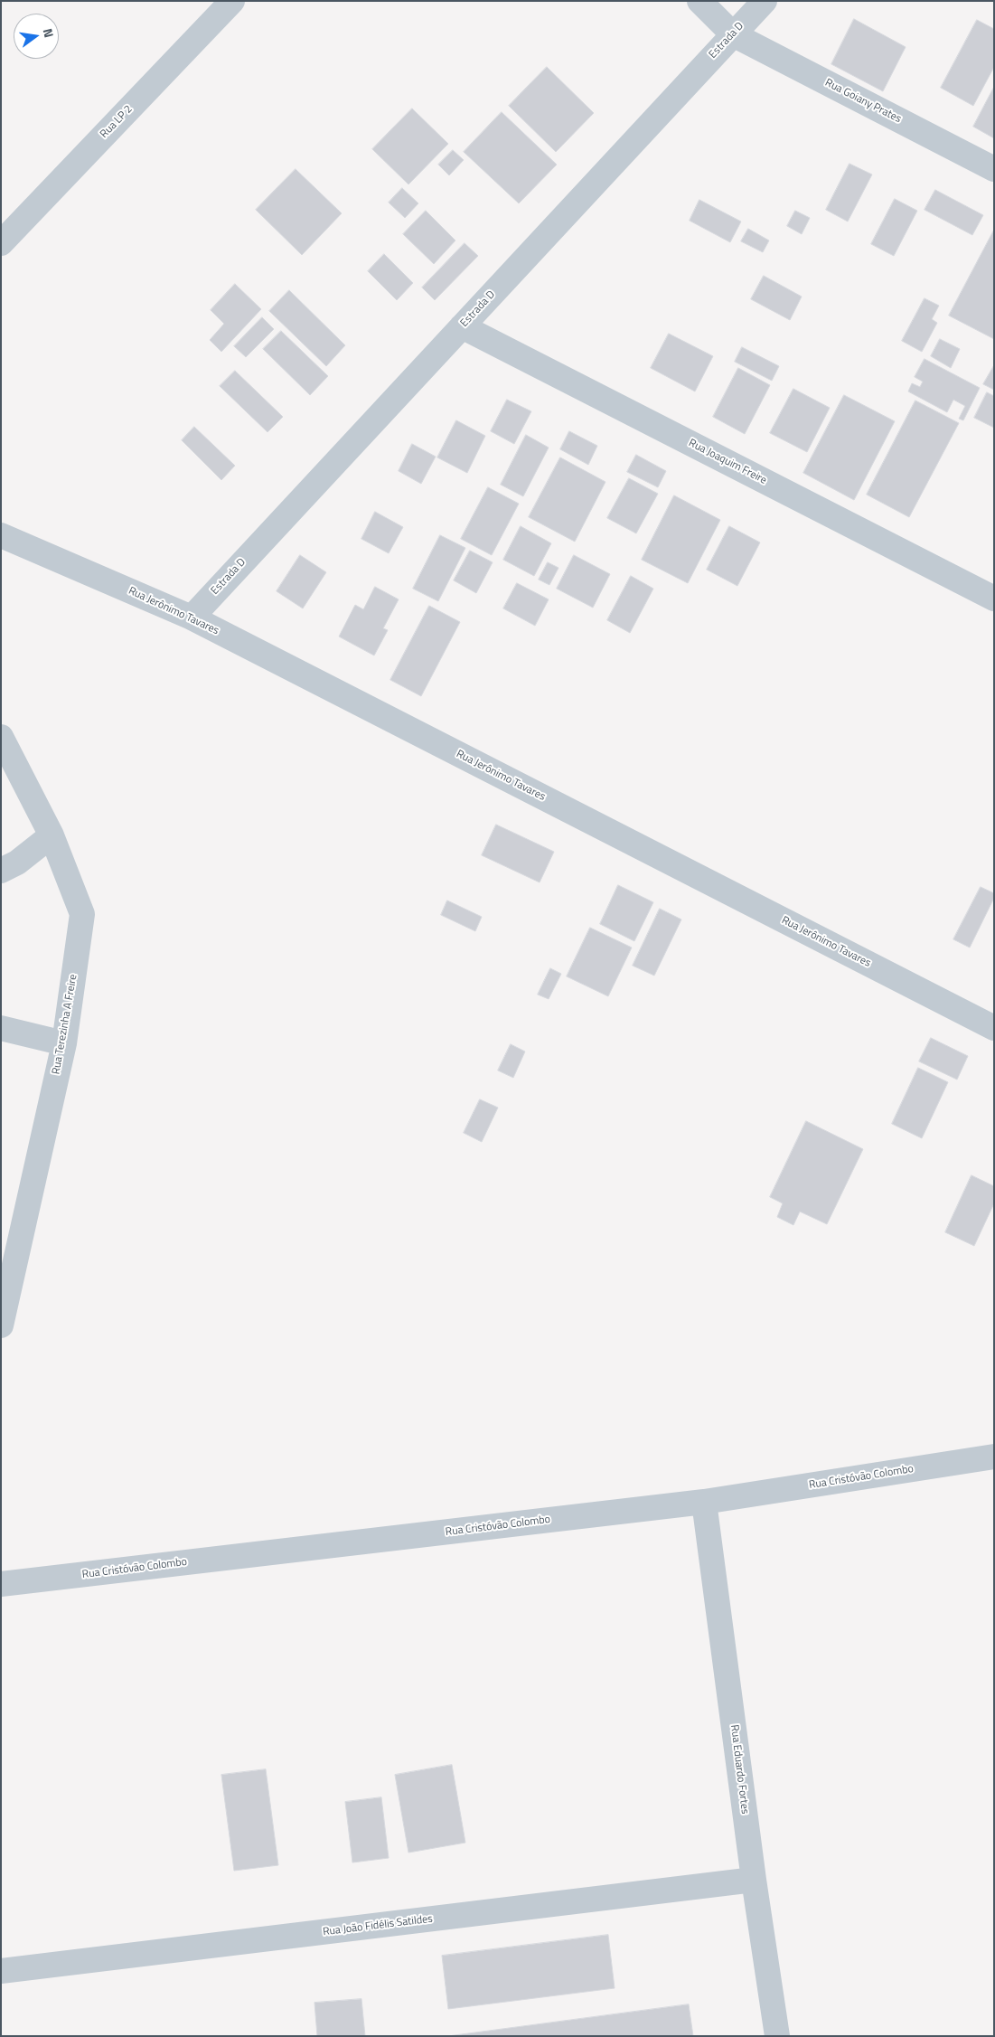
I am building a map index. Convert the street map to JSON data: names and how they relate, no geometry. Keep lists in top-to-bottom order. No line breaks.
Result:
{"streets":{"street":["Estrada D","Rua Goiany Prates","Rua LP 2","Rua Joaquim Freire","Rua Jerônimo Tavares","Rua Terezinha A Freire","Rua Cristóvão Colombo","Rua Eduardo Fortes","Rua João Fidélis Satildes"]},"crossings":[["Estrada D","Rua Goiany Prates"],["Estrada D","Rua Joaquim Freire"],["Estrada D","Rua Jerônimo Tavares"],["Rua Cristóvão Colombo","Rua Eduardo Fortes"],["Rua Eduardo Fortes","Rua João Fidélis Satildes"]],"north":"right"}
